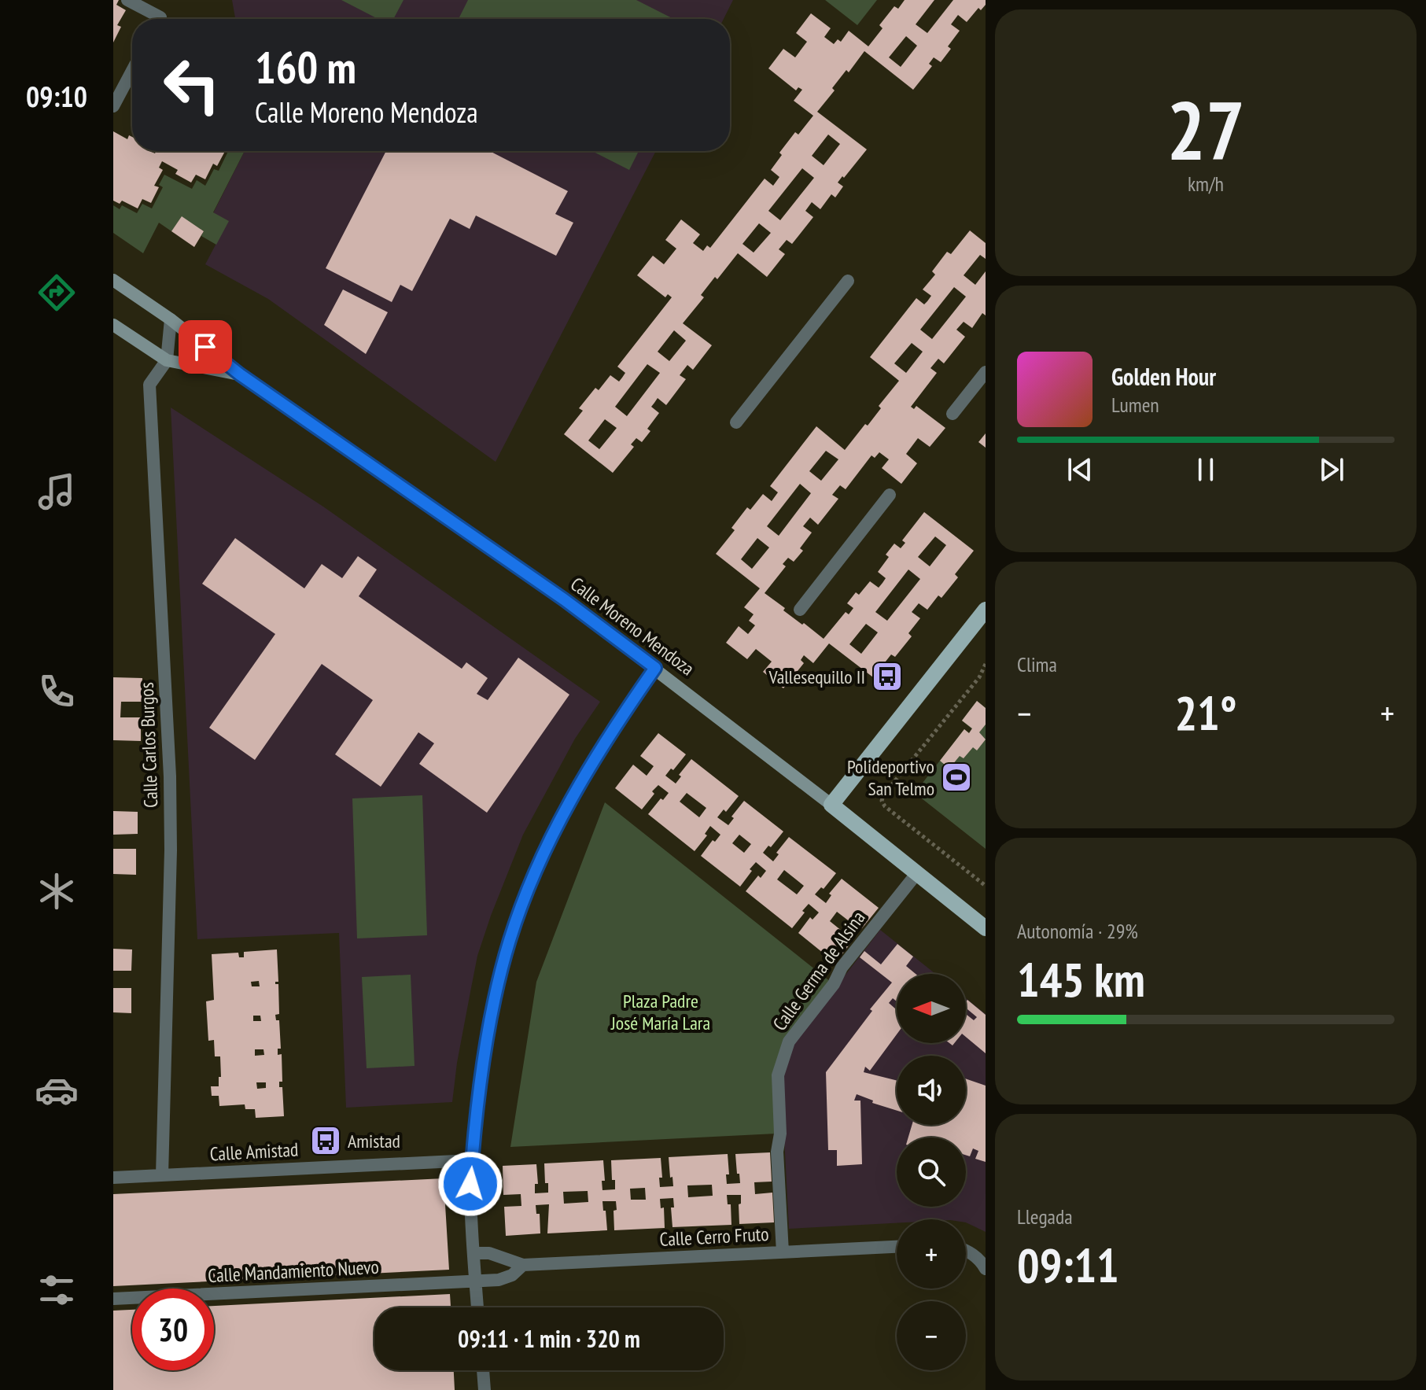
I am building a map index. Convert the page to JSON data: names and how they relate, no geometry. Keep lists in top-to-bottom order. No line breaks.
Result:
{"streets":{"main road":["Calle Moreno Mendoza"],"street":["Calle Carlos Burgos","Calle Germa de Alsina","Calle Amistad","Calle Cerro Fruto","Calle Mandamiento Nuevo"]},"crossings":[["Calle Moreno Mendoza","Calle Carlos Burgos"],["Calle Moreno Mendoza","Calle Germa de Alsina"],["Calle Carlos Burgos","Calle Amistad"],["Calle Germa de Alsina","Calle Cerro Fruto"],["Calle Cerro Fruto","Calle Mandamiento Nuevo"]],"parks":["Plaza Padre José María Lara"],"places":{"bus stop":["Vallesequillo II","Amistad"],"sports":["Polideportivo San Telmo"]},"north":"left","page":{"tabs":"09:10","tile":[["27","km/h"],"Clima",["Autonomía · 29%","145 km"],["Llegada","09:11"]],"turn":["160 m","Calle Moreno Mendoza"],"song":["Golden Hour","Lumen"],"heat":["−","21°","+"],"map_buttons":["+","−"],"limit":"30","trip":"09:11 · 1 min · 320 m"}}
